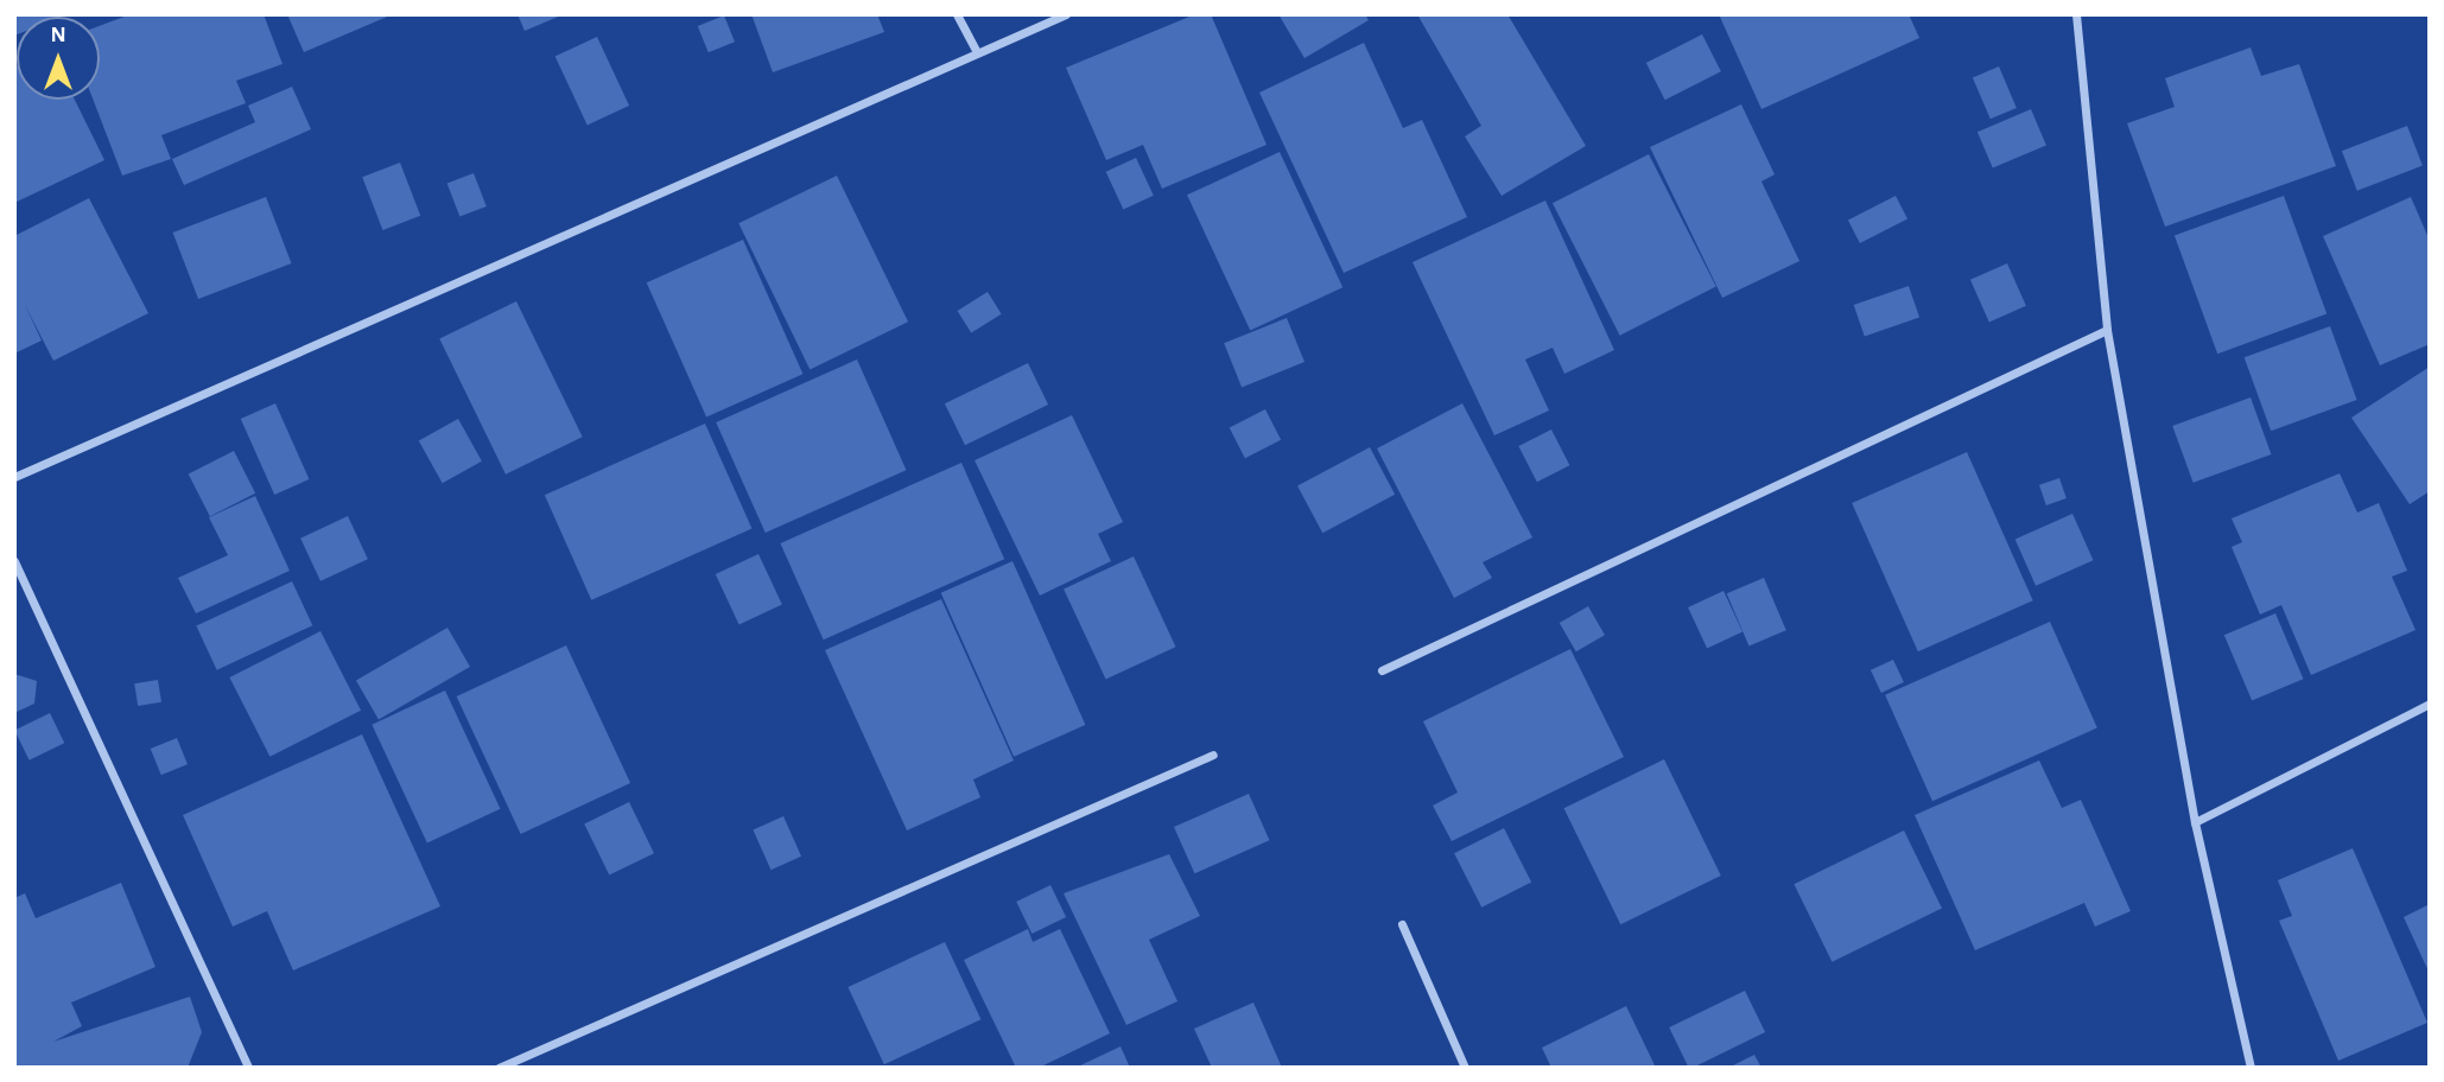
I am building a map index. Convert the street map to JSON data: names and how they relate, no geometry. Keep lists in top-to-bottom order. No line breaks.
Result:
{"north":"top"}
